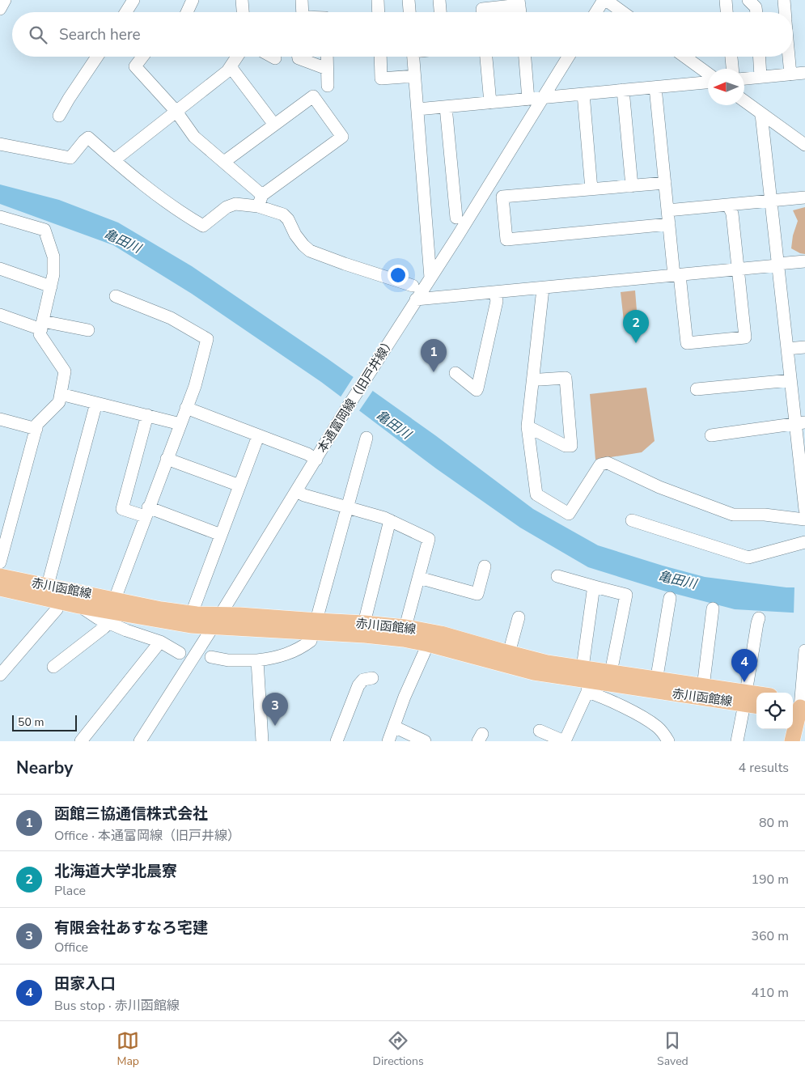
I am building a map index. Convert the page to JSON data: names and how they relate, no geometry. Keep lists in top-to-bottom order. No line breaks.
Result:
{"streets":{"main road":["赤川函館線"],"street":["本通富岡線（旧戸井線）"]},"crossings":[["本通富岡線（旧戸井線）","赤川函館線"]],"water":["亀田川"],"scale_bar":"50 m","north":"left","page":{"search":"Search here","pins":["2","1","4","3"],"scale":"50 m","heading":["Nearby","4 results"],"list":[{"mark":"1","name":"函館三協通信株式会社","note":"Office · 本通富岡線（旧戸井線）","value":"80 m"},{"mark":"2","name":"北海道大学北晨寮","note":"Place","value":"190 m"},{"mark":"3","name":"有限会社あすなろ宅建","note":"Office","value":"360 m"},{"mark":"4","name":"田家入口","note":"Bus stop · 赤川函館線","value":"410 m"}],"nav":["Map","Directions","Saved"]}}
